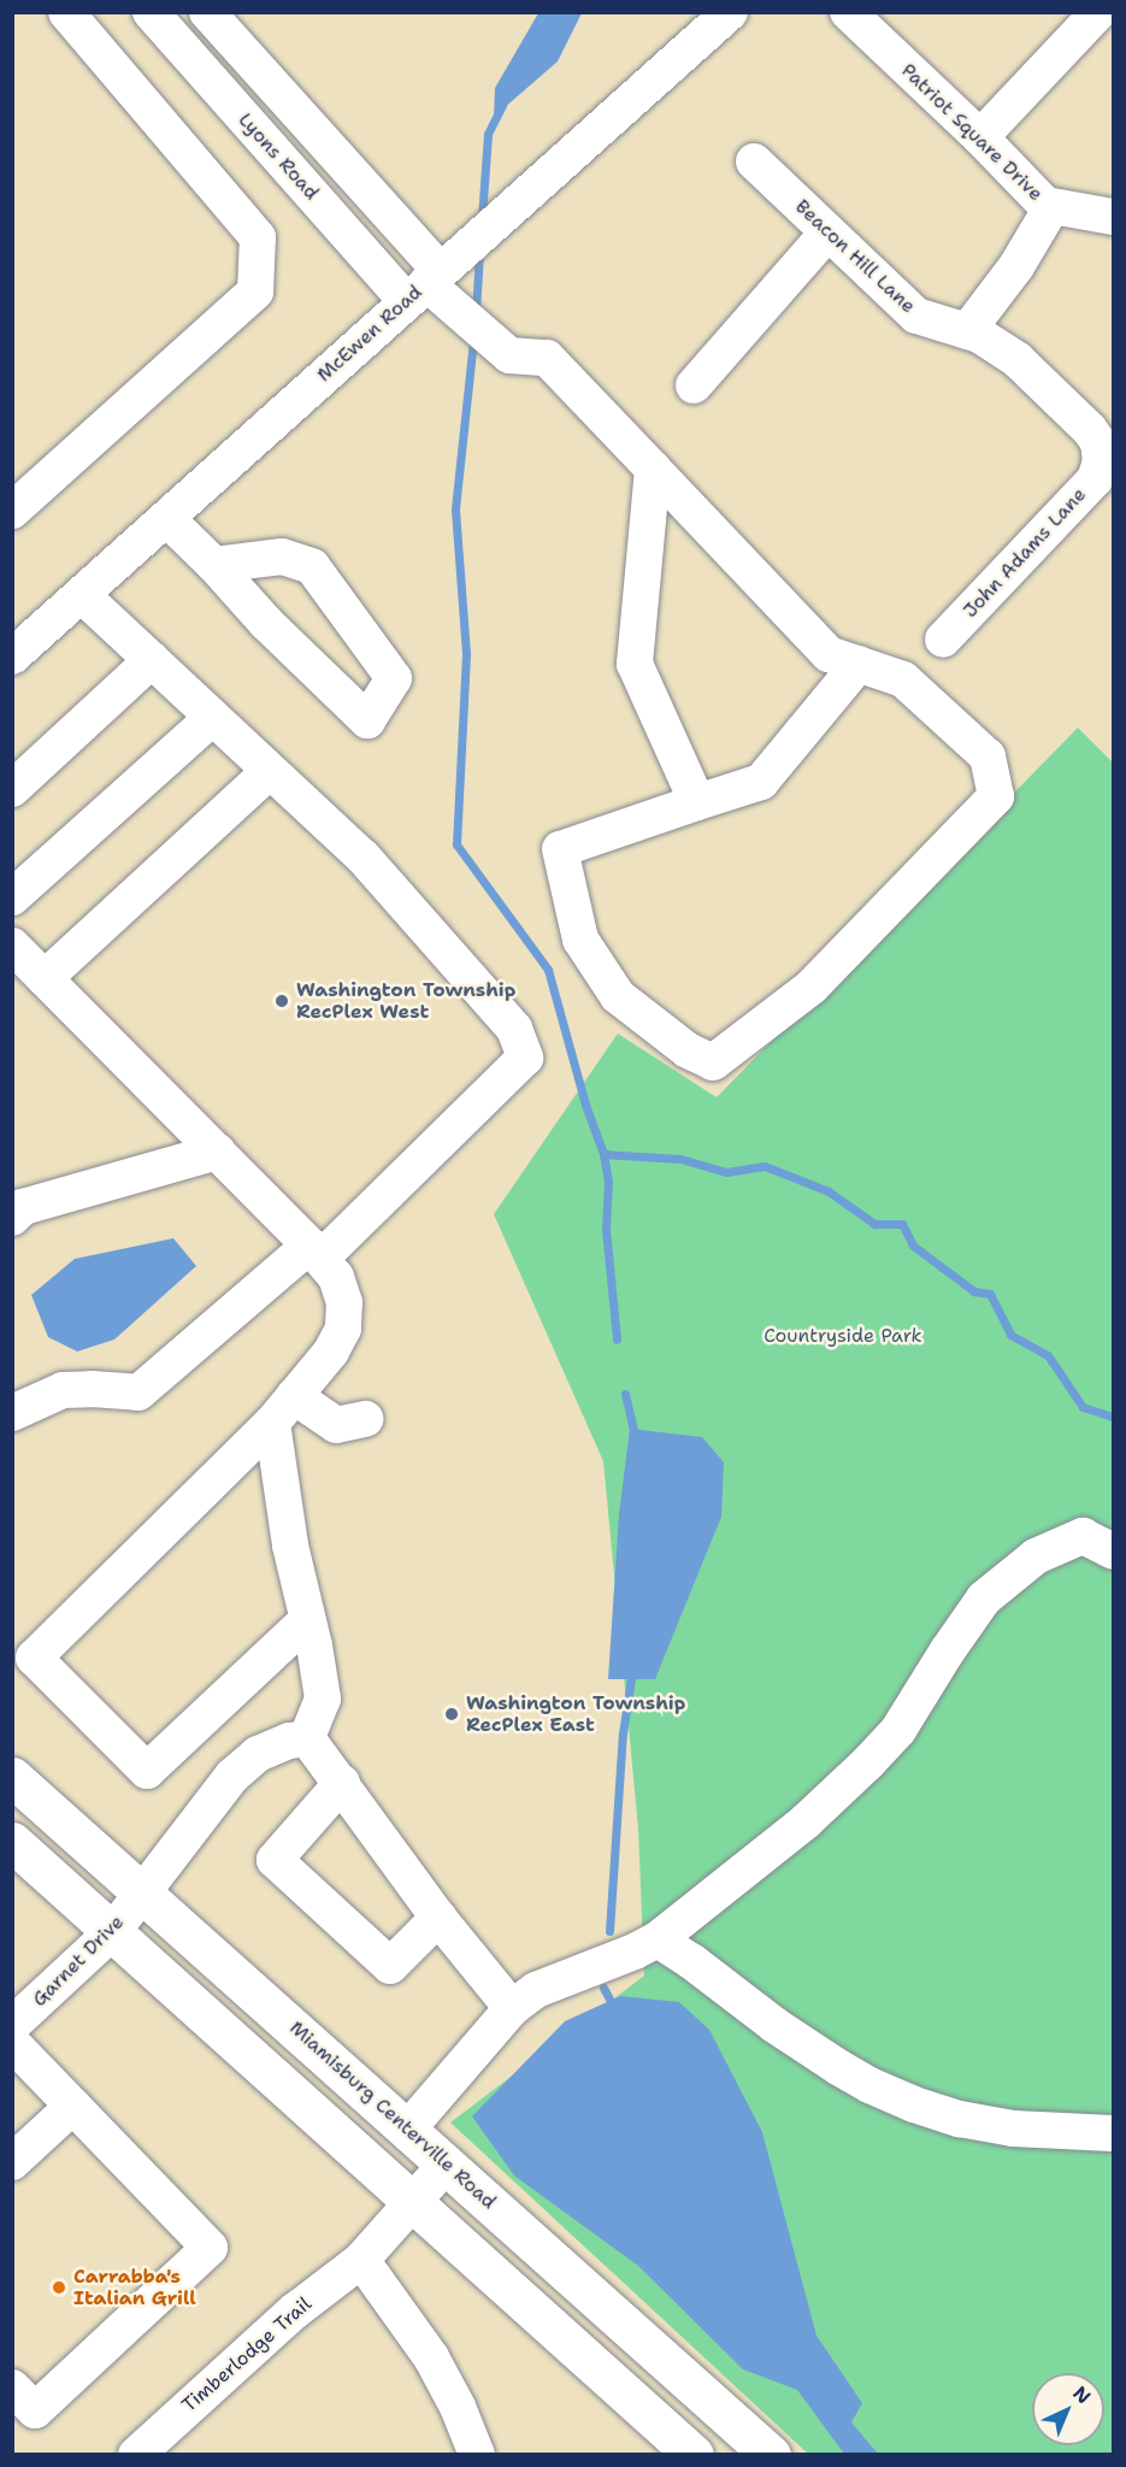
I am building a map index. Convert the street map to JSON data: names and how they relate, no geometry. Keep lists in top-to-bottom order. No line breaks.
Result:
{"streets":{"main road":["Miamisburg Centerville Road"],"street":["Patriot Square Drive","Lyons Road","Beacon Hill Lane","McEwen Road","John Adams Lane","Garnet Drive","Timberlodge Trail"]},"crossings":[["Lyons Road","McEwen Road"],["Beacon Hill Lane","John Adams Lane"],["Garnet Drive","Miamisburg Centerville Road"],["Miamisburg Centerville Road","Timberlodge Trail"]],"parks":["Countryside Park"],"places":["Washington Township RecPlex West","Washington Township RecPlex East","Carrabba's Italian Grill"],"north":"top right"}
